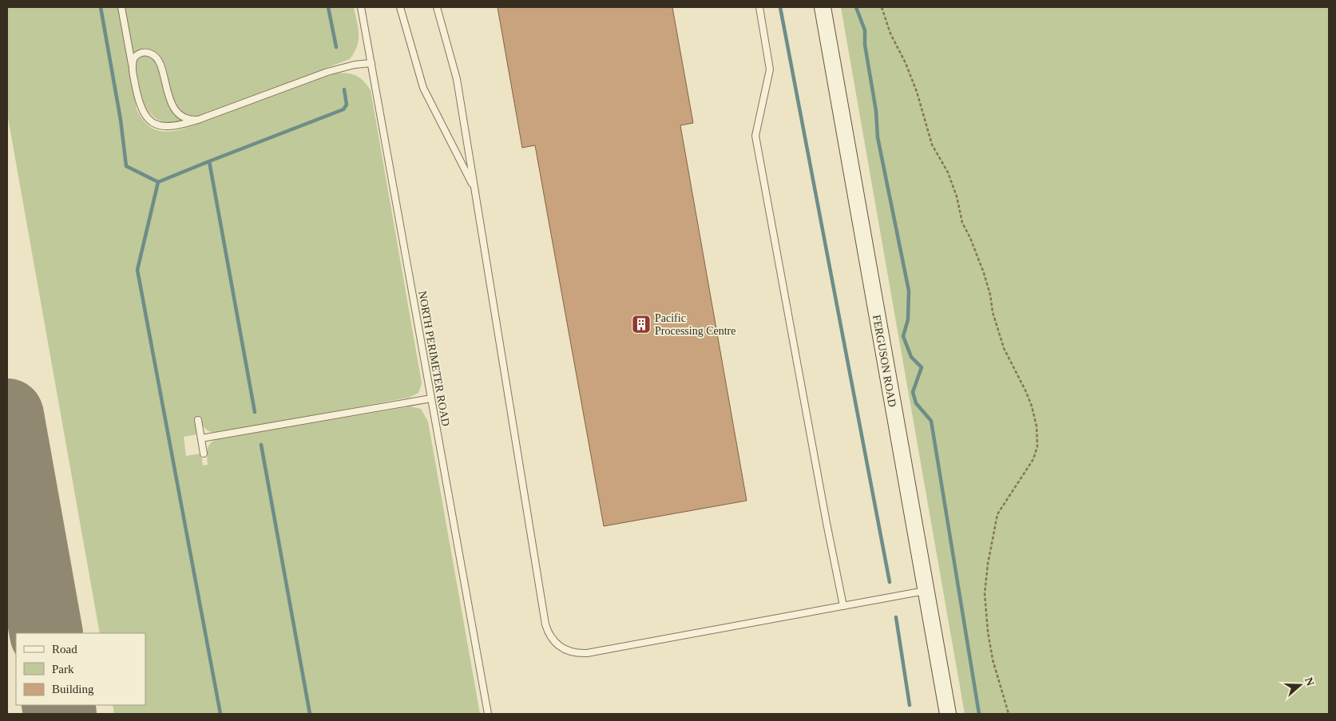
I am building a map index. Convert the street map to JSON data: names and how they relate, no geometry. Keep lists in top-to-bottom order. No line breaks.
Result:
{"streets":{"street":["FERGUSON ROAD"],"lane":["NORTH PERIMETER ROAD"]},"places":{"building":["Pacific Processing Centre"]},"legend":["Road","Park","Building"],"north":"right"}
